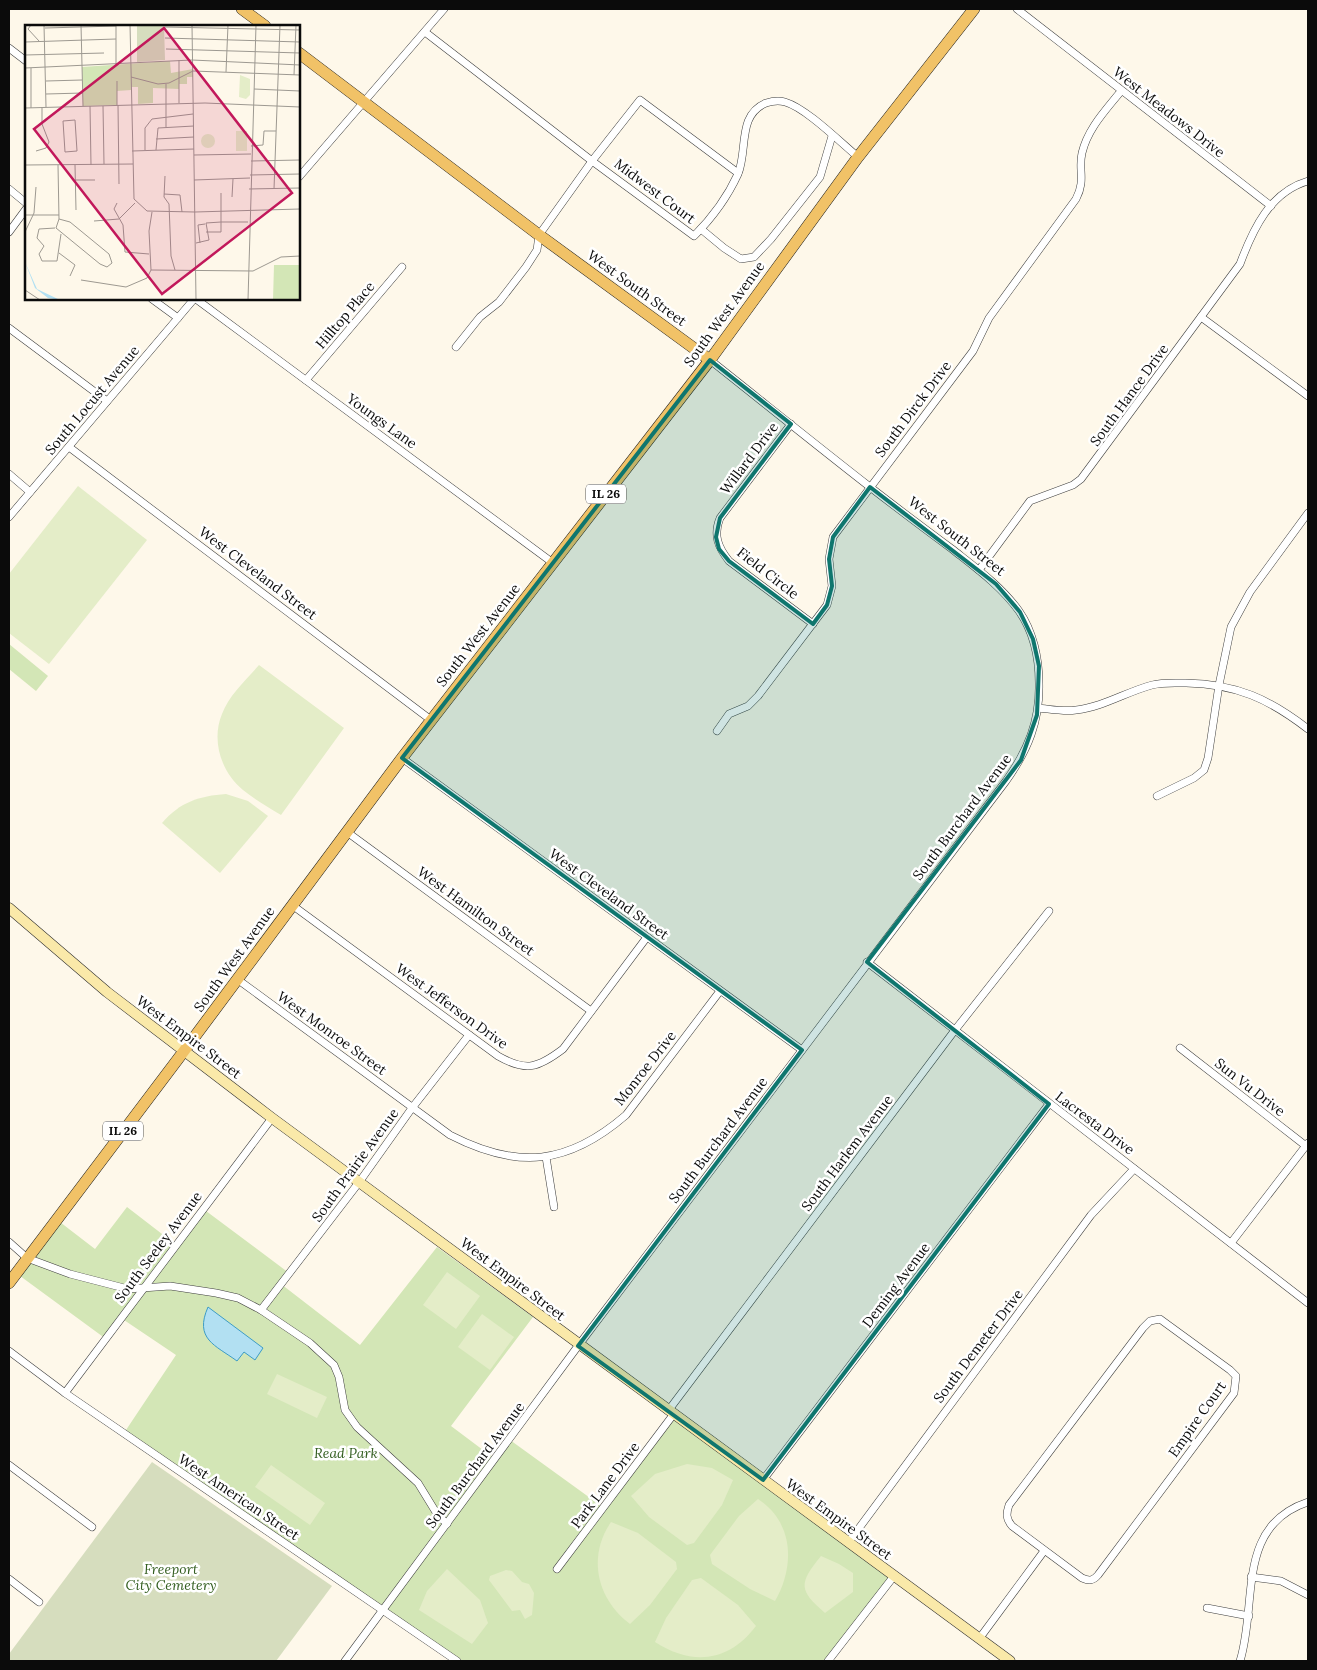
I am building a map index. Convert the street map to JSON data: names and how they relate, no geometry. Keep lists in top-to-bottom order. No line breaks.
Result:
{"streets":{"main road":["West South Street","South West Avenue","IL 26","West Empire Street"],"street":["West Meadows Drive","Midwest Court","Hilltop Place","South Hance Drive","South Locust Avenue","South Dirck Drive","Youngs Lane","Willard Drive","West Cleveland Street","Field Circle","South Burchard Avenue","West Hamilton Street","West Jefferson Drive","West Monroe Street","Monroe Drive","Sun Vu Drive","Lacresta Drive","South Harlem Avenue","South Prairie Avenue","South Seeley Avenue","Deming Avenue","South Demeter Drive","Empire Court","Park Lane Drive","West American Street"]},"crossings":[["West Meadows Drive","South Hance Drive"],["West Meadows Drive","South Dirck Drive"],["Midwest Court","West South Street"],["Midwest Court","South West Avenue"],["West South Street","South West Avenue"],["West South Street","South Hance Drive"],["West South Street","South Dirck Drive"],["West South Street","Willard Drive"],["West South Street","South Burchard Avenue"],["South West Avenue","Youngs Lane"],["South West Avenue","West Cleveland Street"],["South West Avenue","West Hamilton Street"],["South West Avenue","West Jefferson Drive"],["South West Avenue","West Monroe Street"],["South West Avenue","West Empire Street"],["Hilltop Place","Youngs Lane"],["South Locust Avenue","West Cleveland Street"],["South Dirck Drive","Field Circle"],["Willard Drive","Field Circle"],["West Cleveland Street","South Burchard Avenue"],["West Cleveland Street","West Jefferson Drive"],["West Cleveland Street","Monroe Drive"],["South Burchard Avenue","West Empire Street"],["South Burchard Avenue","Lacresta Drive"],["South Burchard Avenue","West American Street"],["West Hamilton Street","West Jefferson Drive"],["West Jefferson Drive","South Prairie Avenue"],["West Monroe Street","Monroe Drive"],["West Monroe Street","South Prairie Avenue"],["West Empire Street","South Harlem Avenue"],["West Empire Street","South Prairie Avenue"],["West Empire Street","South Seeley Avenue"],["West Empire Street","Deming Avenue"],["West Empire Street","South Demeter Drive"],["West Empire Street","Park Lane Drive"],["Monroe Drive","South Prairie Avenue"],["Lacresta Drive","South Harlem Avenue"],["Lacresta Drive","Deming Avenue"],["Lacresta Drive","South Demeter Drive"],["South Harlem Avenue","Park Lane Drive"],["South Seeley Avenue","West American Street"]],"parks":["Read Park","Freeport City Cemetery"]}
